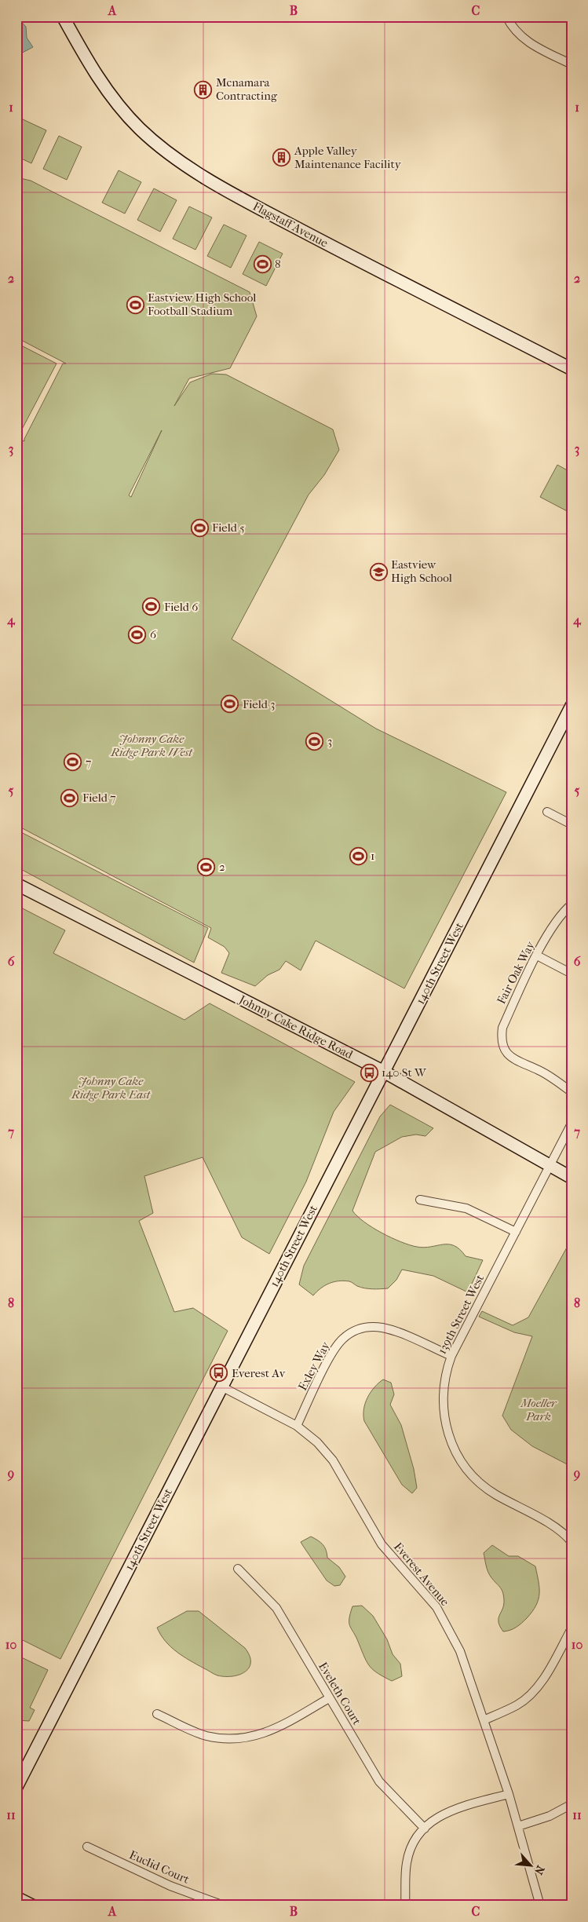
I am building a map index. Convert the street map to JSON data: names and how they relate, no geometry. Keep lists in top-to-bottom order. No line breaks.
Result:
{"streets":{"street":["Flagstaff Avenue","140th Street West","Fair Oak Way","Johnny Cake Ridge Road","139th Street West","Exley Way","Everest Avenue","Eveleth Court","Euclid Court"]},"crossings":[["140th Street West","Johnny Cake Ridge Road"],["140th Street West","Everest Avenue"],["Johnny Cake Ridge Road","139th Street West"],["139th Street West","Exley Way"],["Exley Way","Everest Avenue"]],"parks":["Johnny Cake Ridge Park West","Johnny Cake Ridge Park East","Moeller Park"],"places":{"building":["Mcnamara Contracting","Apple Valley Maintenance Facility"],"sports":["8","Eastview High School Football Stadium","Field 5","Field 6","6","Field 3","3","7","Field 7","1","2"],"school or university":["Eastview High School"],"bus stop":["140 St W","Everest Av"]},"north":"bottom right","grid":{"columns":["A","B","C"],"rows":["1","2","3","4","5","6","7","8","9","10","11"]}}
